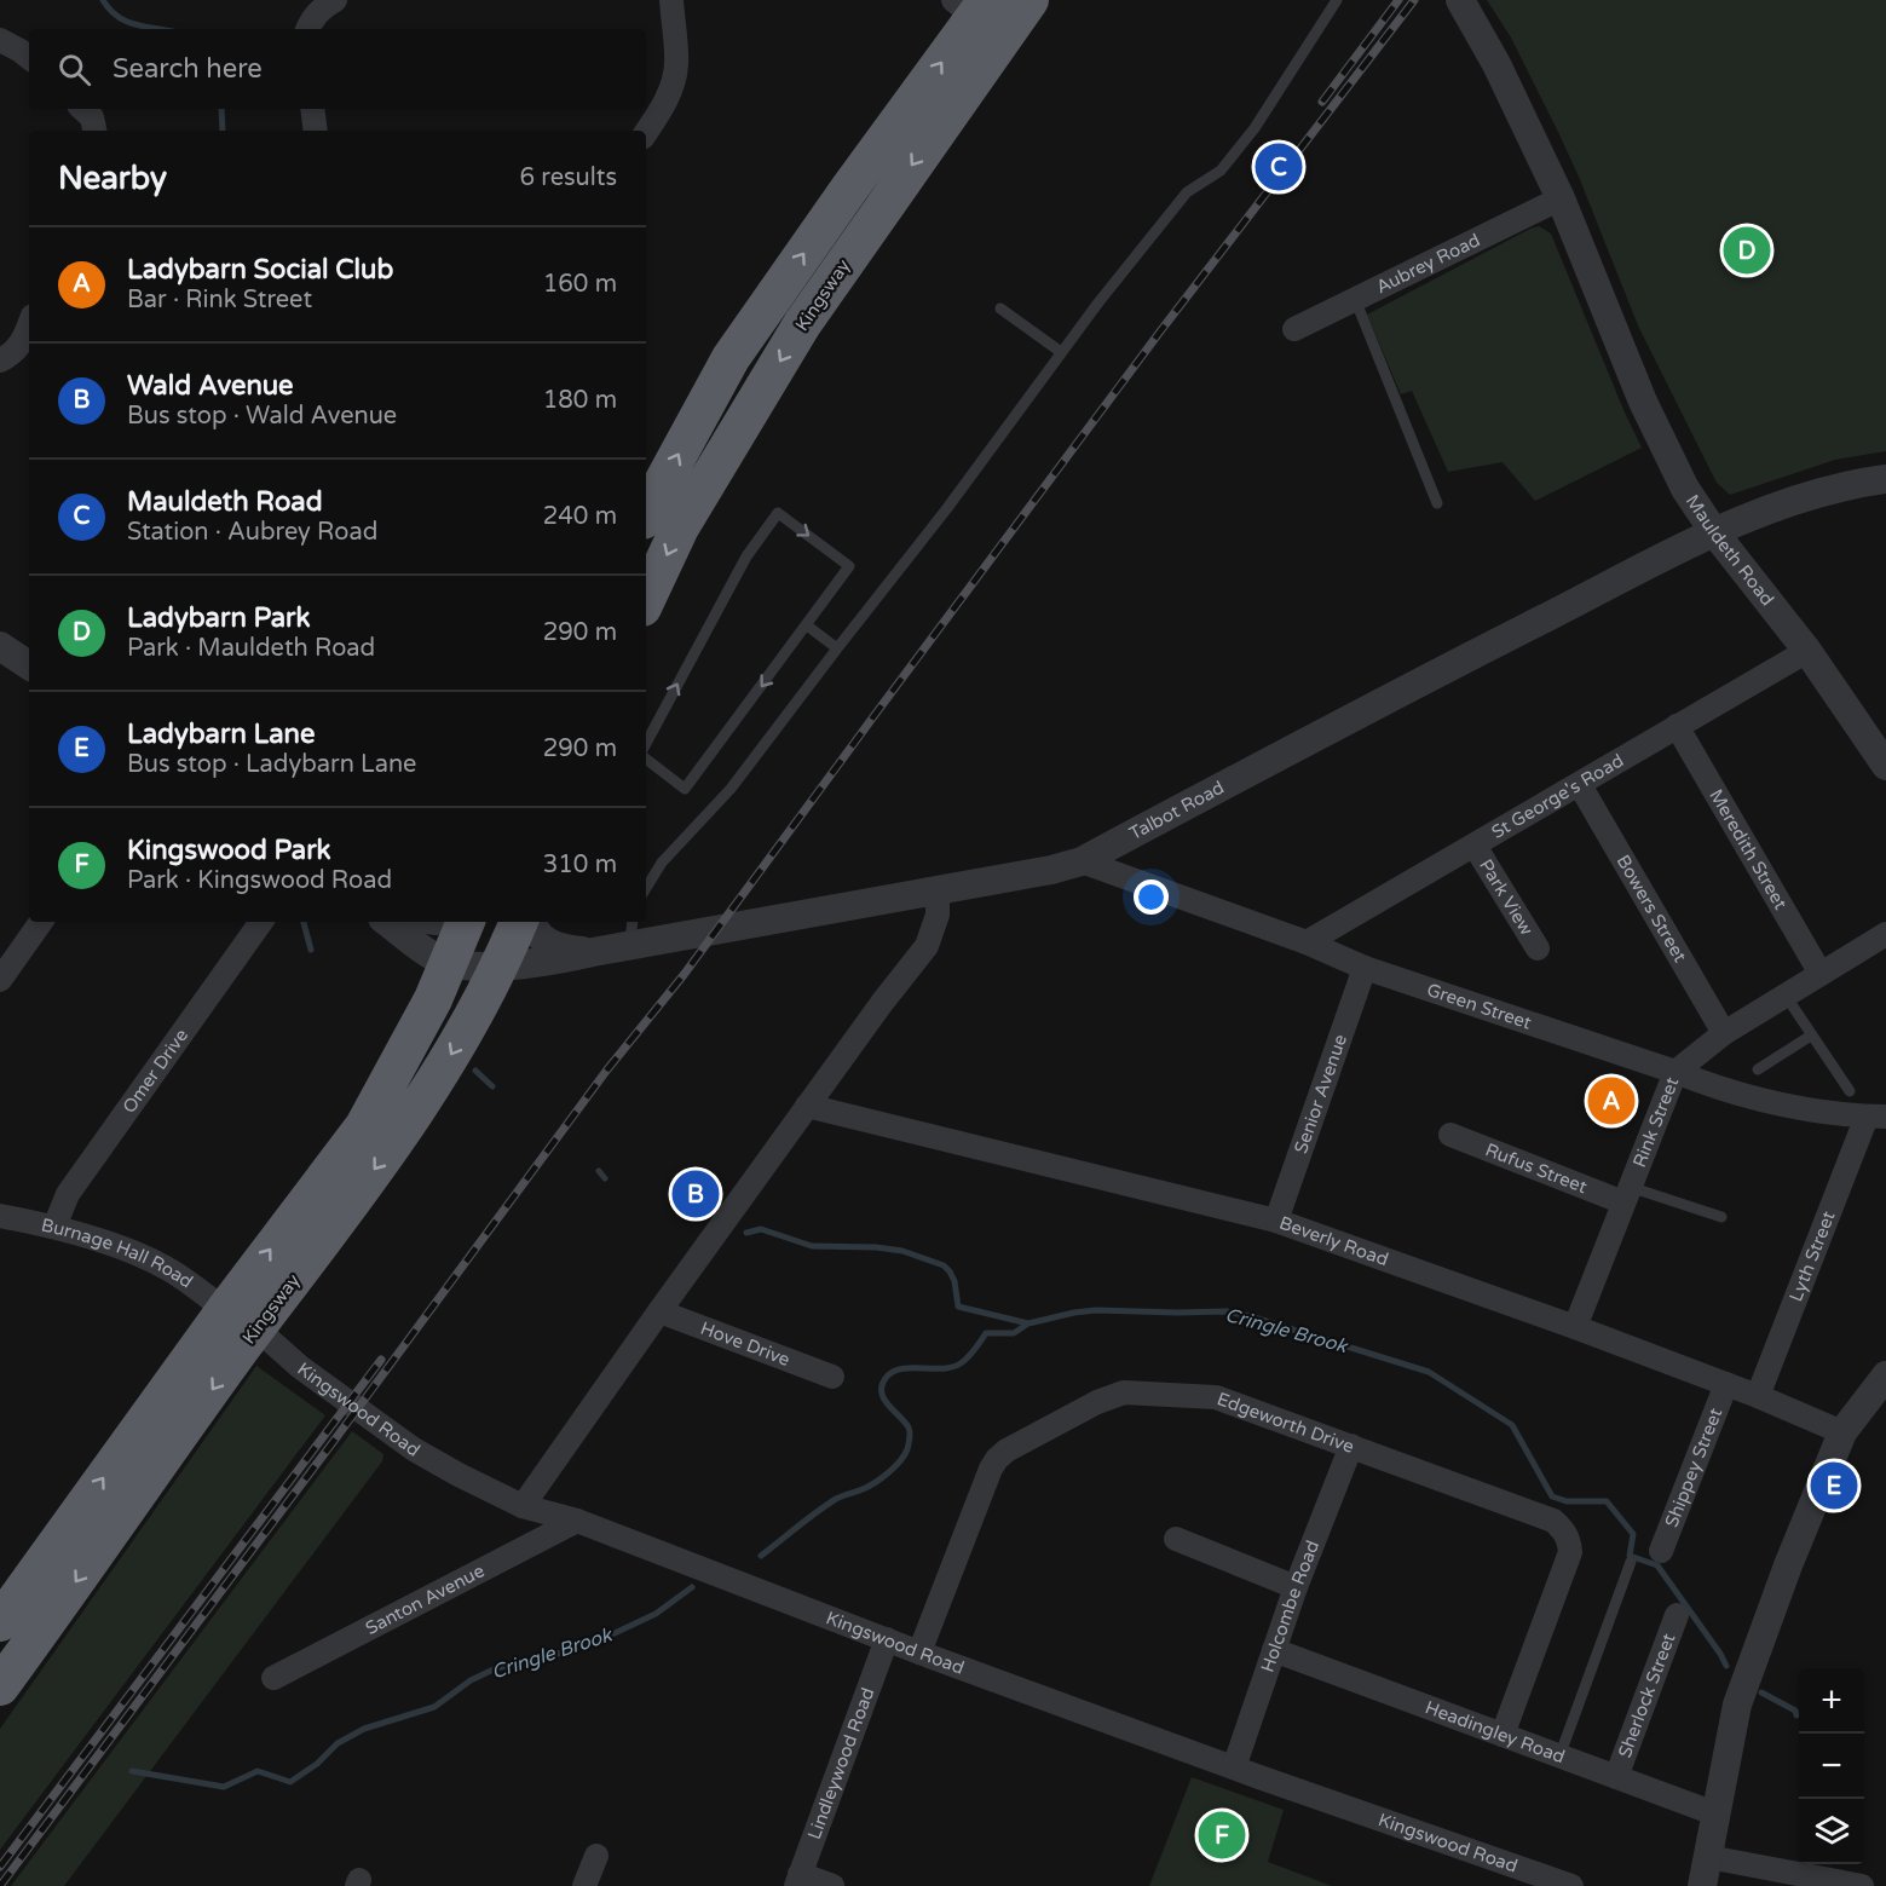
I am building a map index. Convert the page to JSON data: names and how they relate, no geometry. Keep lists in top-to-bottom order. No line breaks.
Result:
{"streets":{"highway":["Kingsway"],"street":["Aubrey Road","Mauldeth Road","St George's Road","Talbot Road","Meredith Street","Park View","Bowers Street","Green Street","Omer Drive","Senior Avenue","Rink Street","Rufus Street","Beverly Road","Burnage Hall Road","Lyth Street","Hove Drive","Kingswood Road","Edgeworth Drive","Shippey Street","Santon Avenue","Holcombe Road","Sherlock Street","Headingley Road","Lindleywood Road"]},"crossings":[["Aubrey Road","Mauldeth Road"],["Kingsway","Talbot Road"],["Kingsway","Burnage Hall Road"],["Kingsway","Kingswood Road"],["Mauldeth Road","St George's Road"],["Mauldeth Road","Talbot Road"],["St George's Road","Meredith Street"],["St George's Road","Park View"],["St George's Road","Bowers Street"],["St George's Road","Green Street"],["Talbot Road","Green Street"],["Meredith Street","Rink Street"],["Bowers Street","Rink Street"],["Green Street","Senior Avenue"],["Green Street","Rink Street"],["Green Street","Lyth Street"],["Omer Drive","Burnage Hall Road"],["Senior Avenue","Beverly Road"],["Rink Street","Rufus Street"],["Rink Street","Beverly Road"],["Beverly Road","Lyth Street"],["Beverly Road","Shippey Street"],["Kingswood Road","Edgeworth Drive"],["Kingswood Road","Santon Avenue"],["Kingswood Road","Holcombe Road"],["Kingswood Road","Lindleywood Road"],["Edgeworth Drive","Holcombe Road"],["Edgeworth Drive","Headingley Road"],["Holcombe Road","Headingley Road"],["Sherlock Street","Headingley Road"]],"water":["Cringle Brook"],"page":{"search":"Search here","heading":["Nearby","6 results"],"pins":["C","D","A","B","E","F"],"list":[{"mark":"A","name":"Ladybarn Social Club","note":"Bar · Rink Street","value":"160 m"},{"mark":"B","name":"Wald Avenue","note":"Bus stop · Wald Avenue","value":"180 m"},{"mark":"C","name":"Mauldeth Road","note":"Station · Aubrey Road","value":"240 m"},{"mark":"D","name":"Ladybarn Park","note":"Park · Mauldeth Road","value":"290 m"},{"mark":"E","name":"Ladybarn Lane","note":"Bus stop · Ladybarn Lane","value":"290 m"},{"mark":"F","name":"Kingswood Park","note":"Park · Kingswood Road","value":"310 m"}],"map_buttons":["+","−"]}}
